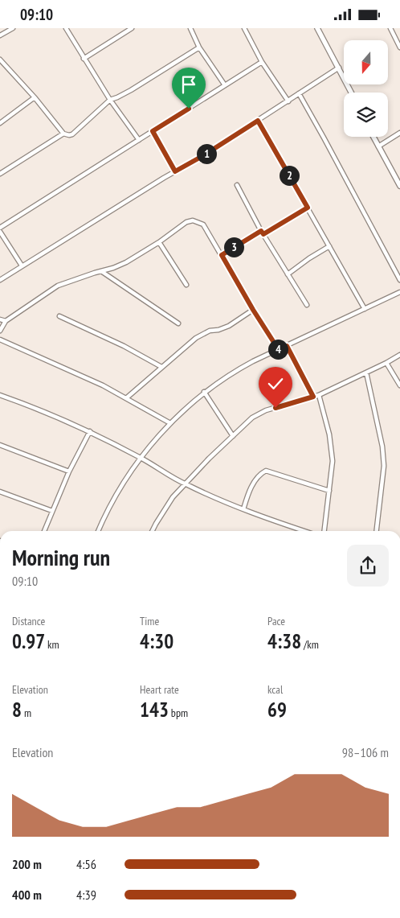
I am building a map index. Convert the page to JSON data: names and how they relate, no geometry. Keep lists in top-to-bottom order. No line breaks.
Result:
{"north":"bottom","page":{"status":"09:10","pins":["1","2","3","4"],"heading":["Morning run","09:10"],"stats":[["Distance","0.97 km"],["Time","4:30"],["Pace","4:38 /km"],["Elevation","8 m"],["Heart rate","143 bpm"],["kcal","69"]],"chart":["Elevation","98–106 m"],"list":[{"name":"200 m","note":"4:56"},{"name":"400 m","note":"4:39"}]}}
